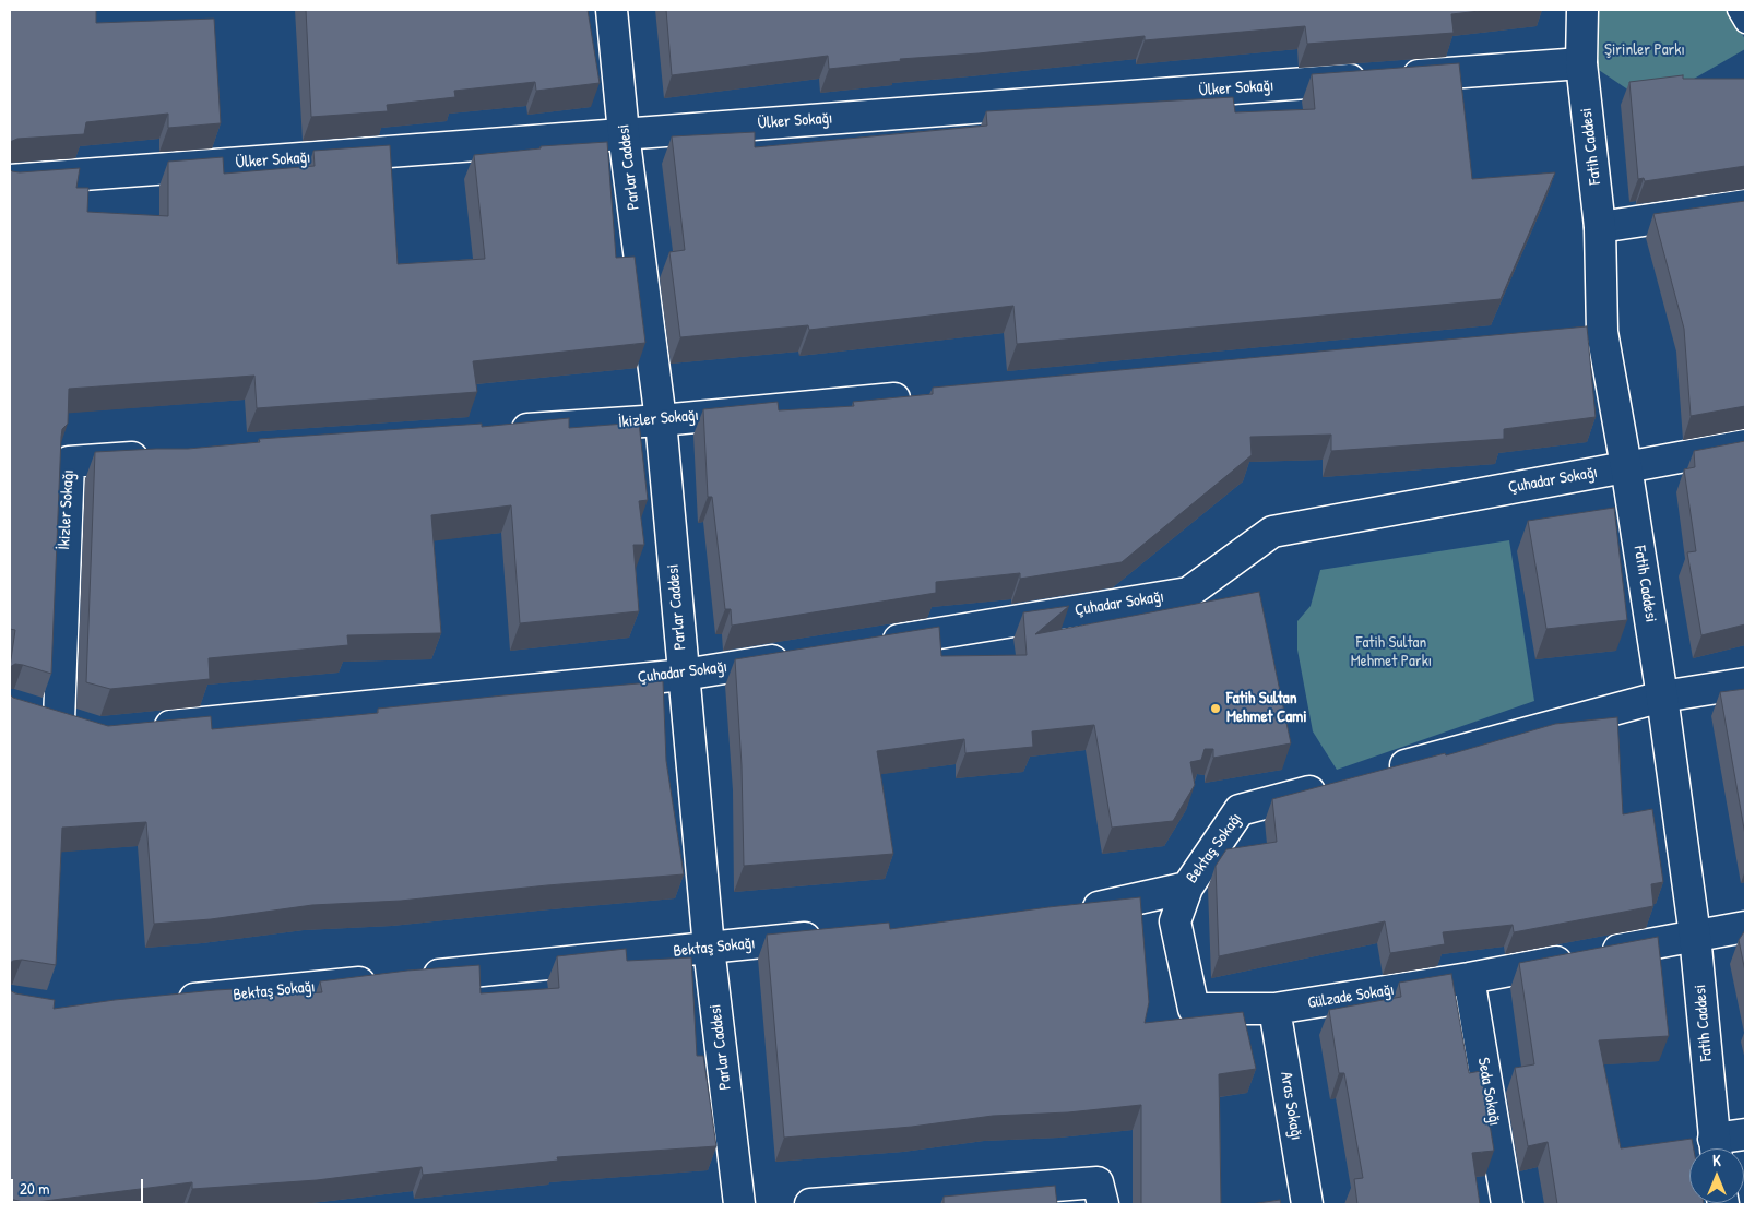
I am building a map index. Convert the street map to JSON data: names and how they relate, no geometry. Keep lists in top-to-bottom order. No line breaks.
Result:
{"streets":{"street":["Ülker Sokağı","Fatih Caddesi","Parlar Caddesi","İkizler Sokağı","Çuhadar Sokağı","Bektaş Sokağı","Gülzade Sokağı","Seda Sokağı","Aras Sokağı"]},"crossings":[["Ülker Sokağı","Fatih Caddesi"],["Ülker Sokağı","Parlar Caddesi"],["Fatih Caddesi","Çuhadar Sokağı"],["Fatih Caddesi","Gülzade Sokağı"],["Parlar Caddesi","İkizler Sokağı"],["Parlar Caddesi","Çuhadar Sokağı"],["Parlar Caddesi","Bektaş Sokağı"],["Bektaş Sokağı","Gülzade Sokağı"],["Gülzade Sokağı","Seda Sokağı"],["Gülzade Sokağı","Aras Sokağı"]],"parks":["Şirinler Parkı","Fatih Sultan Mehmet Parkı"],"places":["Fatih Sultan Mehmet Cami"],"scale_bar":"20 m","north":"top"}
